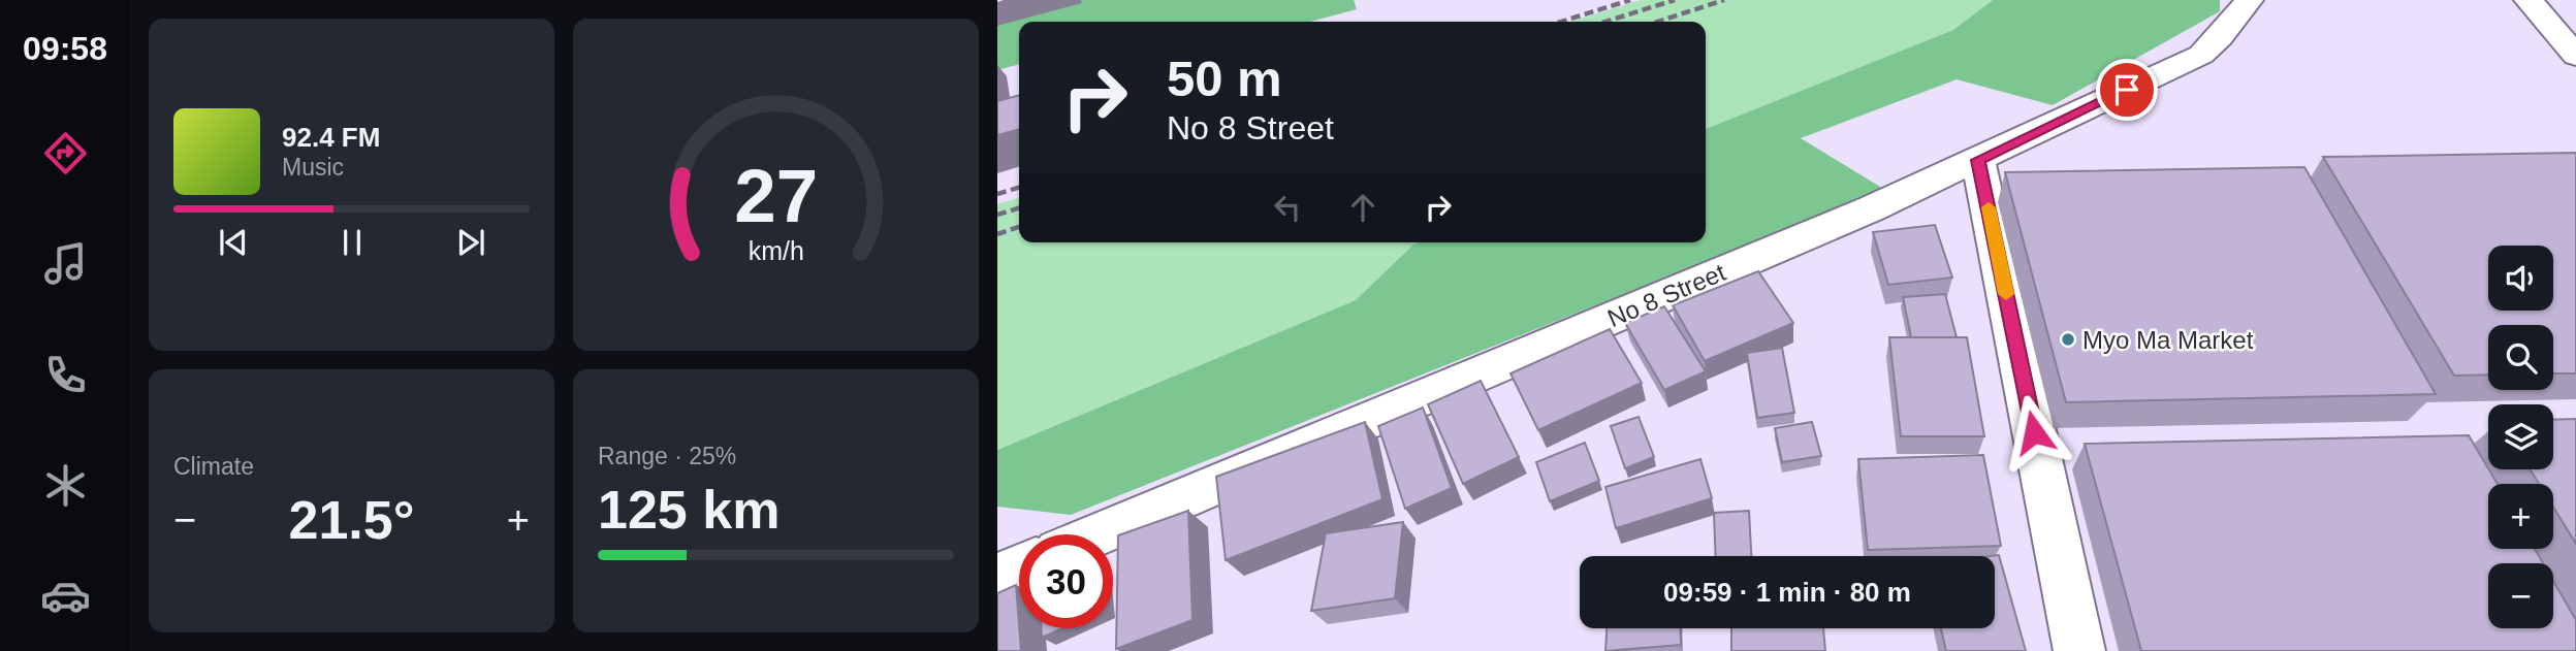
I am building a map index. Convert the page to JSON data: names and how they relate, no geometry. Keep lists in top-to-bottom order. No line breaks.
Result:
{"streets":{"street":["No 8 Street"]},"places":["Myo Ma Market"],"page":{"tabs":"09:58","turn":["50 m","No 8 Street"],"song":["92.4 FM","Music"],"map_buttons":["+","−"],"tile":["Climate",["Range · 25%","125 km"]],"heat":["−","21.5°","+"],"limit":"30","trip":"09:59 · 1 min · 80 m","gauge":["27","km/h"]}}
